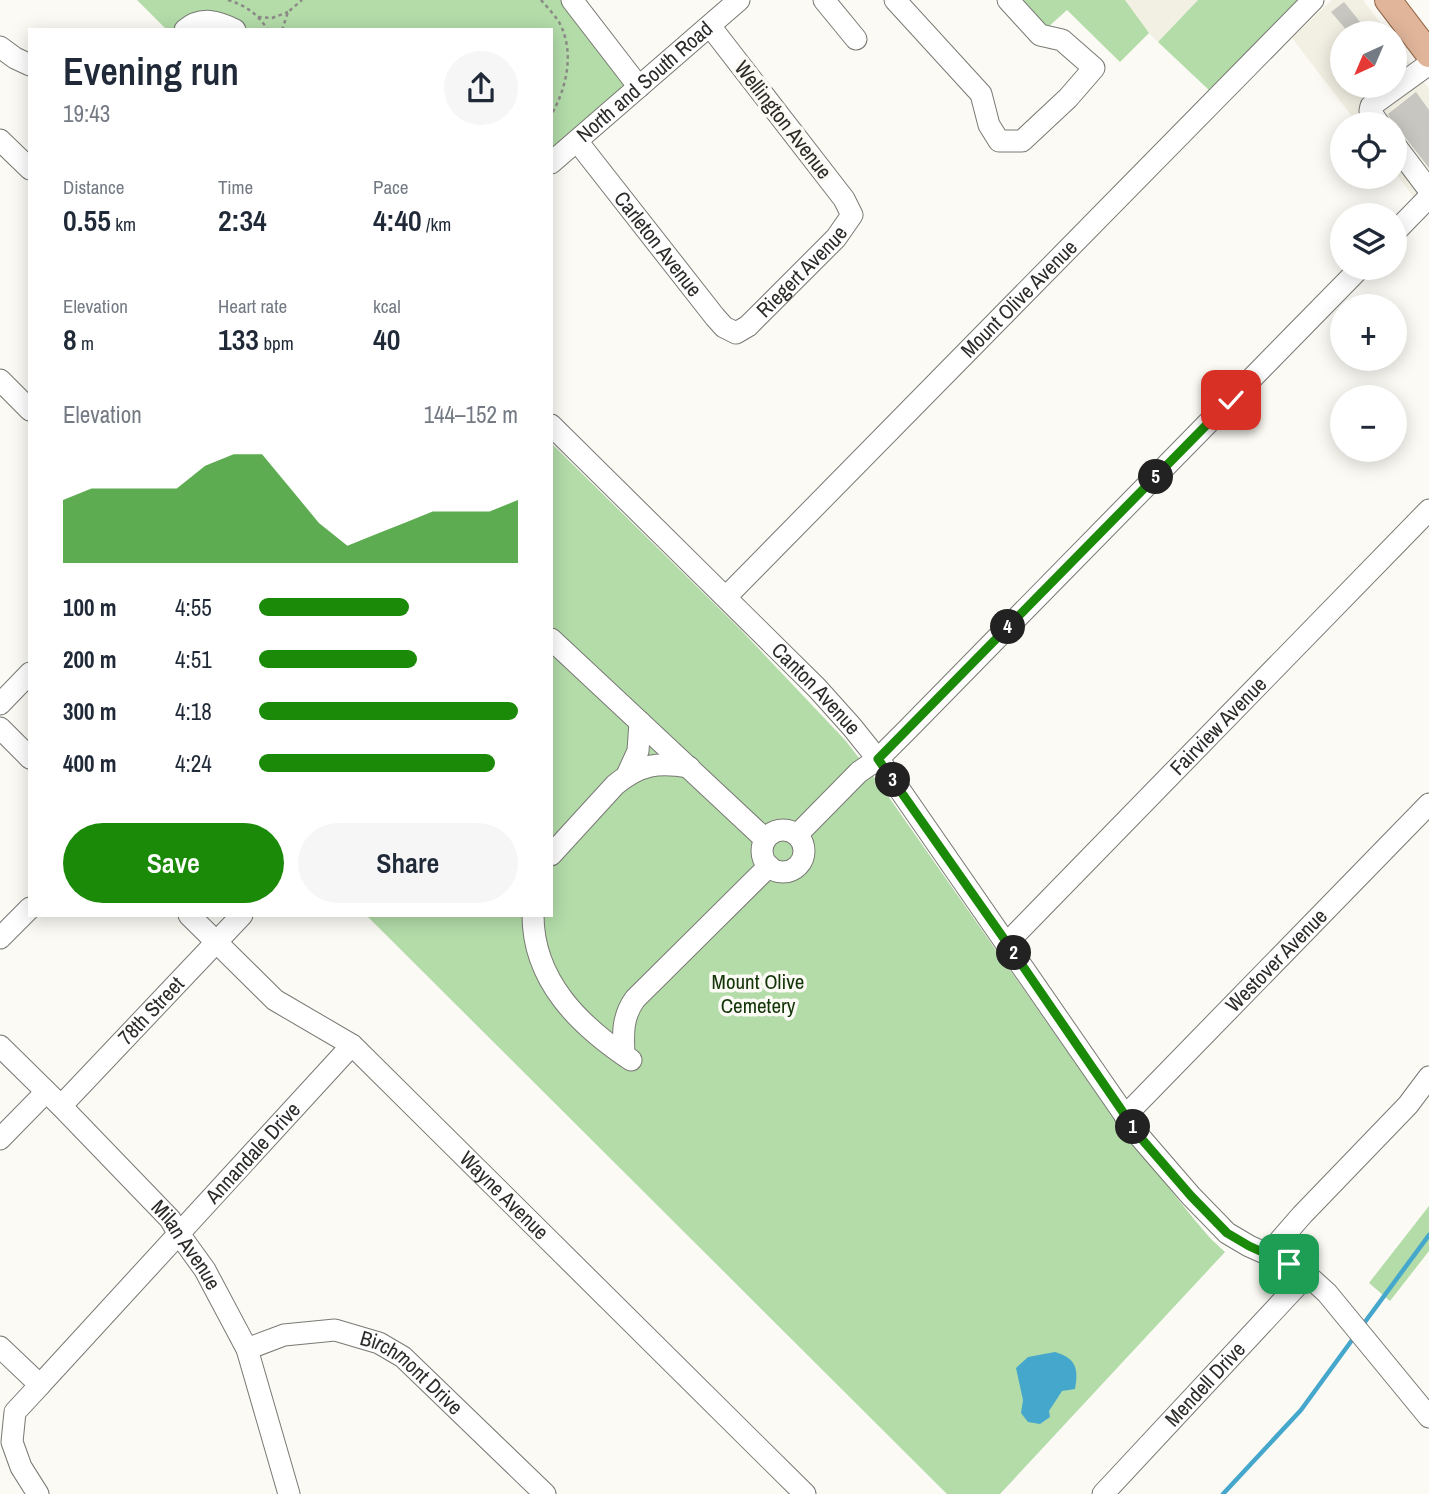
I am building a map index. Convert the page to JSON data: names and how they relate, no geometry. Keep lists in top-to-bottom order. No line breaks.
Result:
{"streets":{"street":["North and South Road","Wellington Avenue","Carleton Avenue","Riegert Avenue","Mount Olive Avenue","Canton Avenue","Fairview Avenue","Westover Avenue","78th Street","Annandale Drive","Wayne Avenue","Milan Avenue","Birchmont Drive","Mendell Drive"]},"crossings":[["North and South Road","Wellington Avenue"],["North and South Road","Carleton Avenue"],["Wellington Avenue","Riegert Avenue"],["Carleton Avenue","Riegert Avenue"],["Mount Olive Avenue","Canton Avenue"],["Canton Avenue","Fairview Avenue"],["Canton Avenue","Westover Avenue"],["Canton Avenue","Mendell Drive"],["78th Street","Wayne Avenue"],["78th Street","Milan Avenue"],["Annandale Drive","Wayne Avenue"],["Annandale Drive","Milan Avenue"],["Milan Avenue","Birchmont Drive"]],"parks":["Mount Olive Cemetery"],"north":"bottom left","page":{"map_buttons":["+","−"],"heading":["Evening run","19:43"],"stats":[["Distance","0.55 km"],["Time","2:34"],["Pace","4:40 /km"],["Elevation","8 m"],["Heart rate","133 bpm"],["kcal","40"]],"chart":["Elevation","144–152 m"],"pins":["5","4","3","2","1"],"list":[{"name":"100 m","note":"4:55"},{"name":"200 m","note":"4:51"},{"name":"300 m","note":"4:18"},{"name":"400 m","note":"4:24"}],"buttons":["Save","Share"]}}
